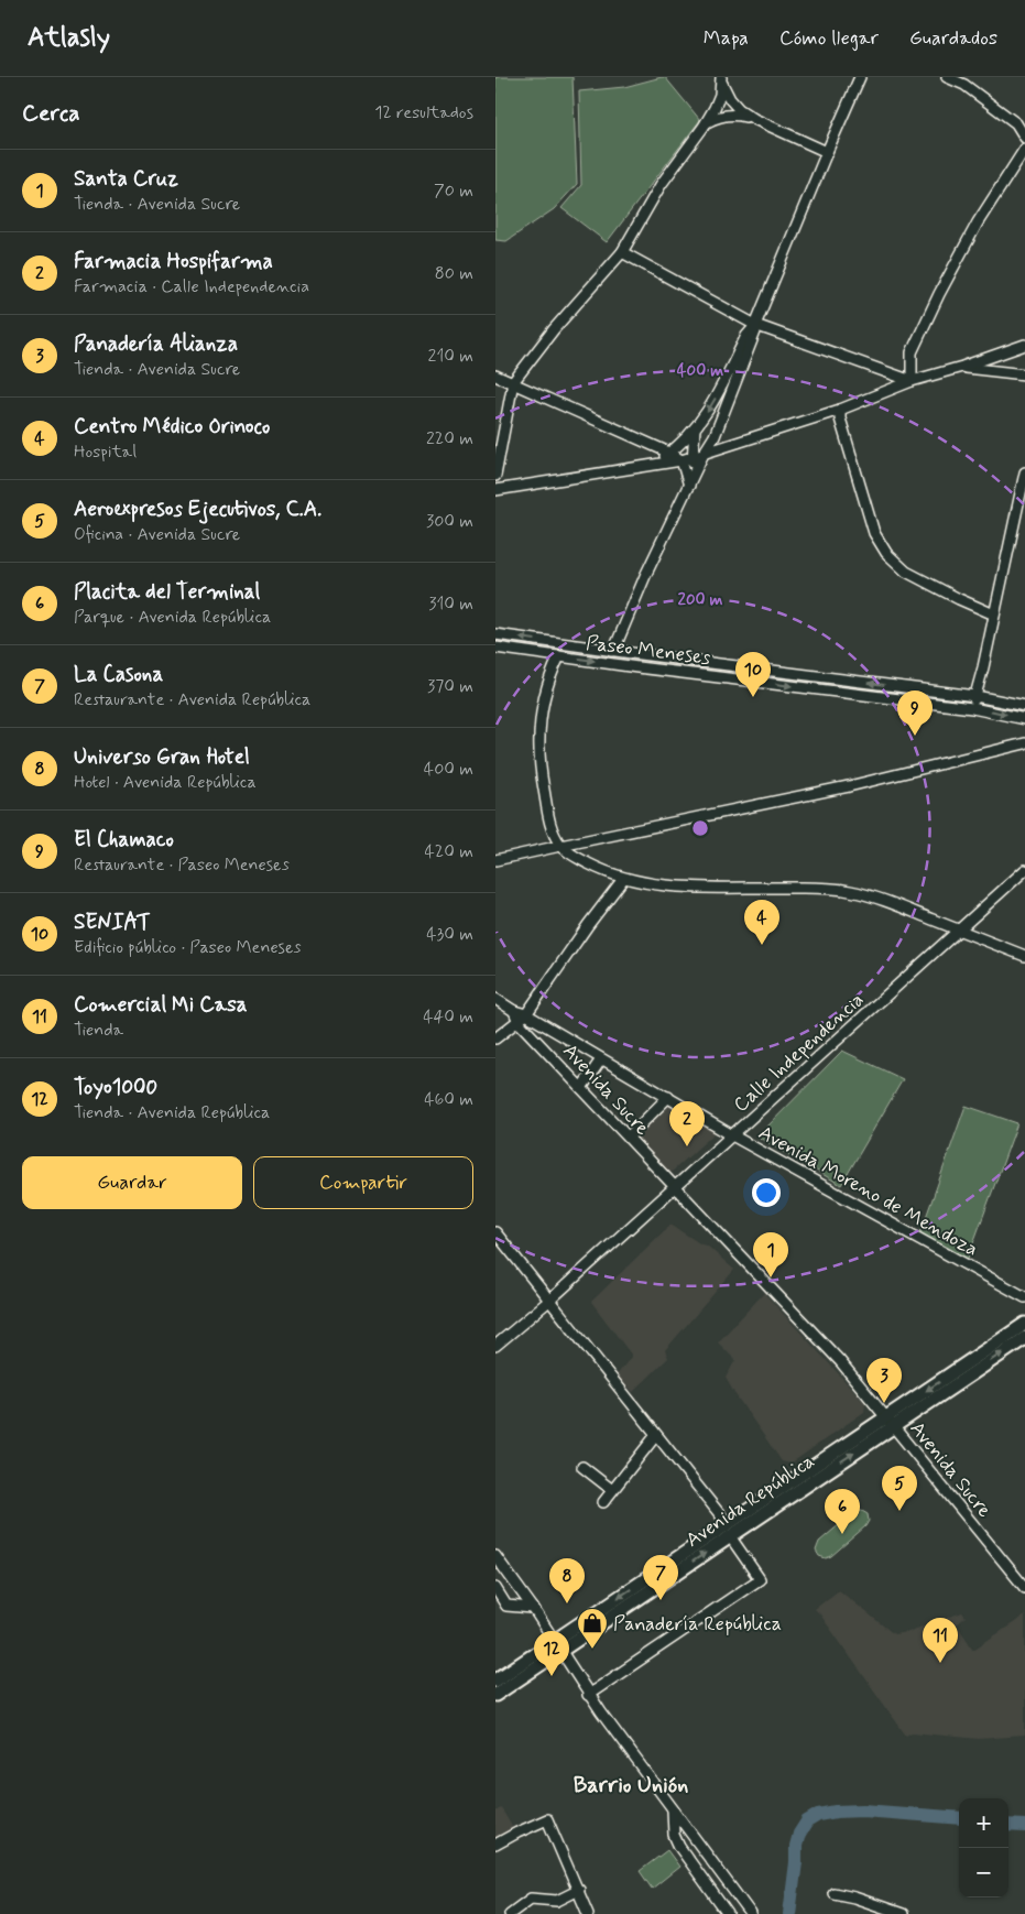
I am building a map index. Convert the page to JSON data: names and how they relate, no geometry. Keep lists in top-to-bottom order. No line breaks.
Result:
{"streets":{"main road":["Avenida República"],"street":["Paseo Meneses","Calle Independencia","Avenida Sucre","Avenida Moreno de Mendoza"]},"crossings":[["Calle Independencia","Avenida Sucre"],["Calle Independencia","Avenida Moreno de Mendoza"],["Avenida Sucre","Avenida Moreno de Mendoza"],["Avenida Sucre","Avenida República"]],"districts":["Barrio Unión"],"places":{"shop":["Panadería República"]},"page":{"header":"Atlasly","nav":["Mapa","Cómo llegar","Guardados"],"heading":["Cerca","12 resultados"],"list":[{"mark":"1","name":"Santa Cruz","note":"Tienda · Avenida Sucre","value":"70 m"},{"mark":"2","name":"Farmacia Hospifarma","note":"Farmacia · Calle Independencia","value":"80 m"},{"mark":"3","name":"Panadería Alianza","note":"Tienda · Avenida Sucre","value":"210 m"},{"mark":"4","name":"Centro Médico Orinoco","note":"Hospital","value":"220 m"},{"mark":"5","name":"Aeroexpresos Ejecutivos, C.A.","note":"Oficina · Avenida Sucre","value":"300 m"},{"mark":"6","name":"Placita del Terminal","note":"Parque · Avenida República","value":"310 m"},{"mark":"7","name":"La Casona","note":"Restaurante · Avenida República","value":"370 m"},{"mark":"8","name":"Universo Gran Hotel","note":"Hotel · Avenida República","value":"400 m"},{"mark":"9","name":"El Chamaco","note":"Restaurante · Paseo Meneses","value":"420 m"},{"mark":"10","name":"SENIAT","note":"Edificio público · Paseo Meneses","value":"430 m"},{"mark":"11","name":"Comercial Mi Casa","note":"Tienda","value":"440 m"},{"mark":"12","name":"Toyo1000","note":"Tienda · Avenida República","value":"460 m"}],"pins":["10","9","4","2","1","3","5","6","7","8","11","12"],"buttons":["Guardar","Compartir"],"map_buttons":["+","−"]},"rings":["400 m","200 m"]}
